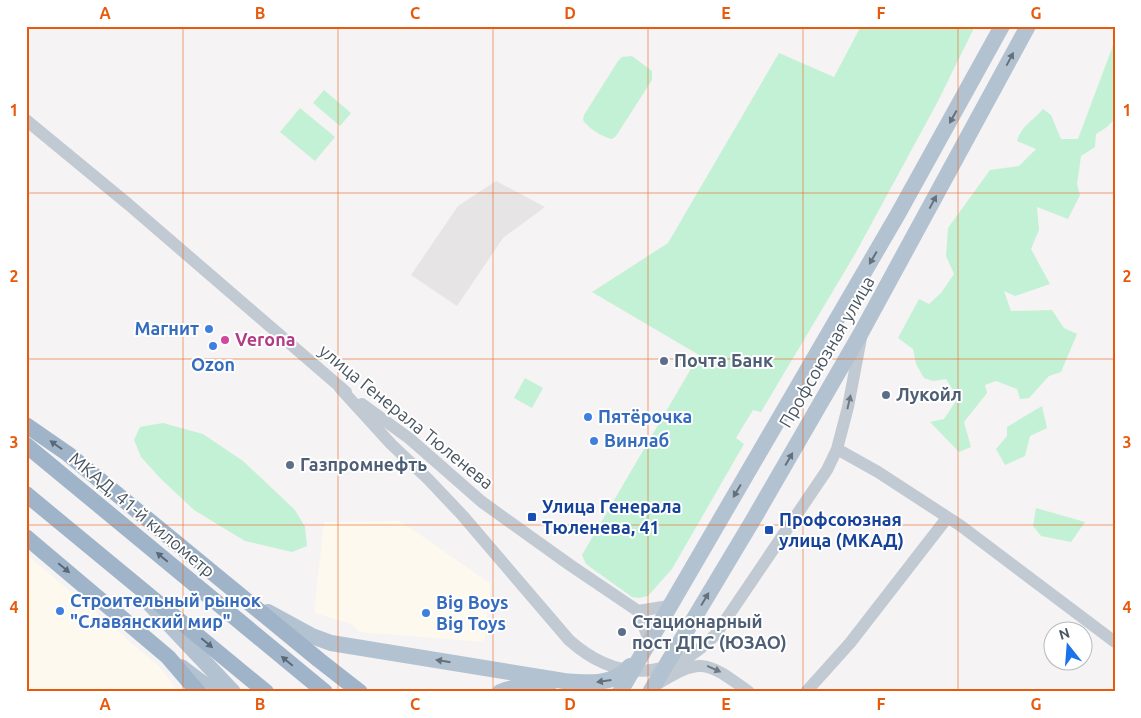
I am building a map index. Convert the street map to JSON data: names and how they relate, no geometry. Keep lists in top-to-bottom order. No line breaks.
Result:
{"streets":{"highway":["МКАД, 41-й километр"],"main road":["Профсоюзная улица"],"street":["улица Генерала Тюленева"]},"places":{"other":["Магнит","Verona","Ozon","Почта Банк","Лукойл","Пятёрочка","Винлаб","Газпромнефть","Строительный рынок \"Славянский мир\"","Big Boys Big Toys","Стационарный пост ДПС (ЮЗАО)"],"transit":["Улица Генерала Тюленева, 41","Профсоюзная улица (МКАД)"]},"north":"top","grid":{"columns":["A","B","C","D","E","F","G"],"rows":["1","2","3","4"]}}
